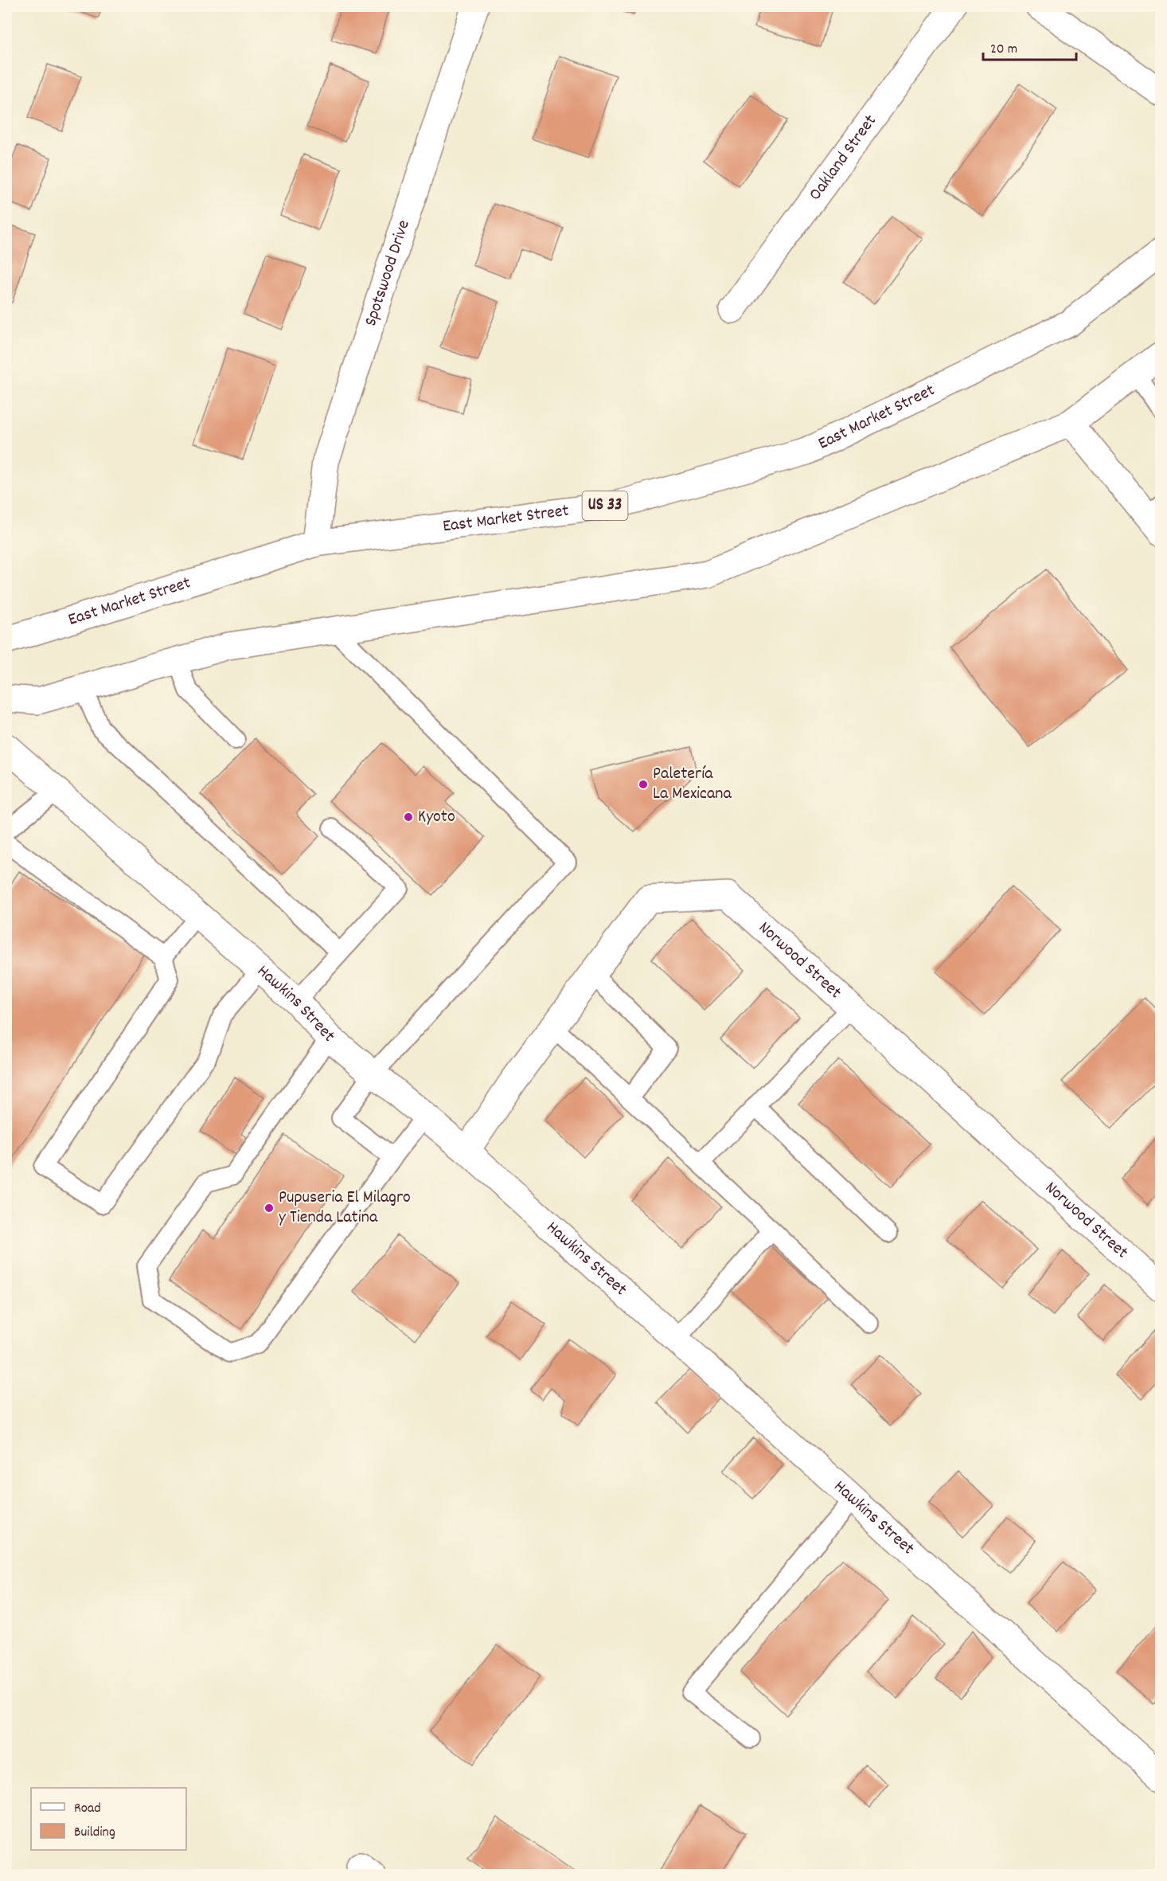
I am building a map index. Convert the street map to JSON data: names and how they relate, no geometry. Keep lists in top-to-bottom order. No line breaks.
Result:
{"streets":{"street":["Oakland Street","Spotswood Drive","East Market Street","US 33","Norwood Street","Hawkins Street"]},"crossings":[["Spotswood Drive","East Market Street"],["Norwood Street","Hawkins Street"]],"places":["Paletería La Mexicana","Kyoto","Pupuseria El Milagro y Tienda Latina"],"legend":["Road","Building"],"scale_bar":"20 m"}
